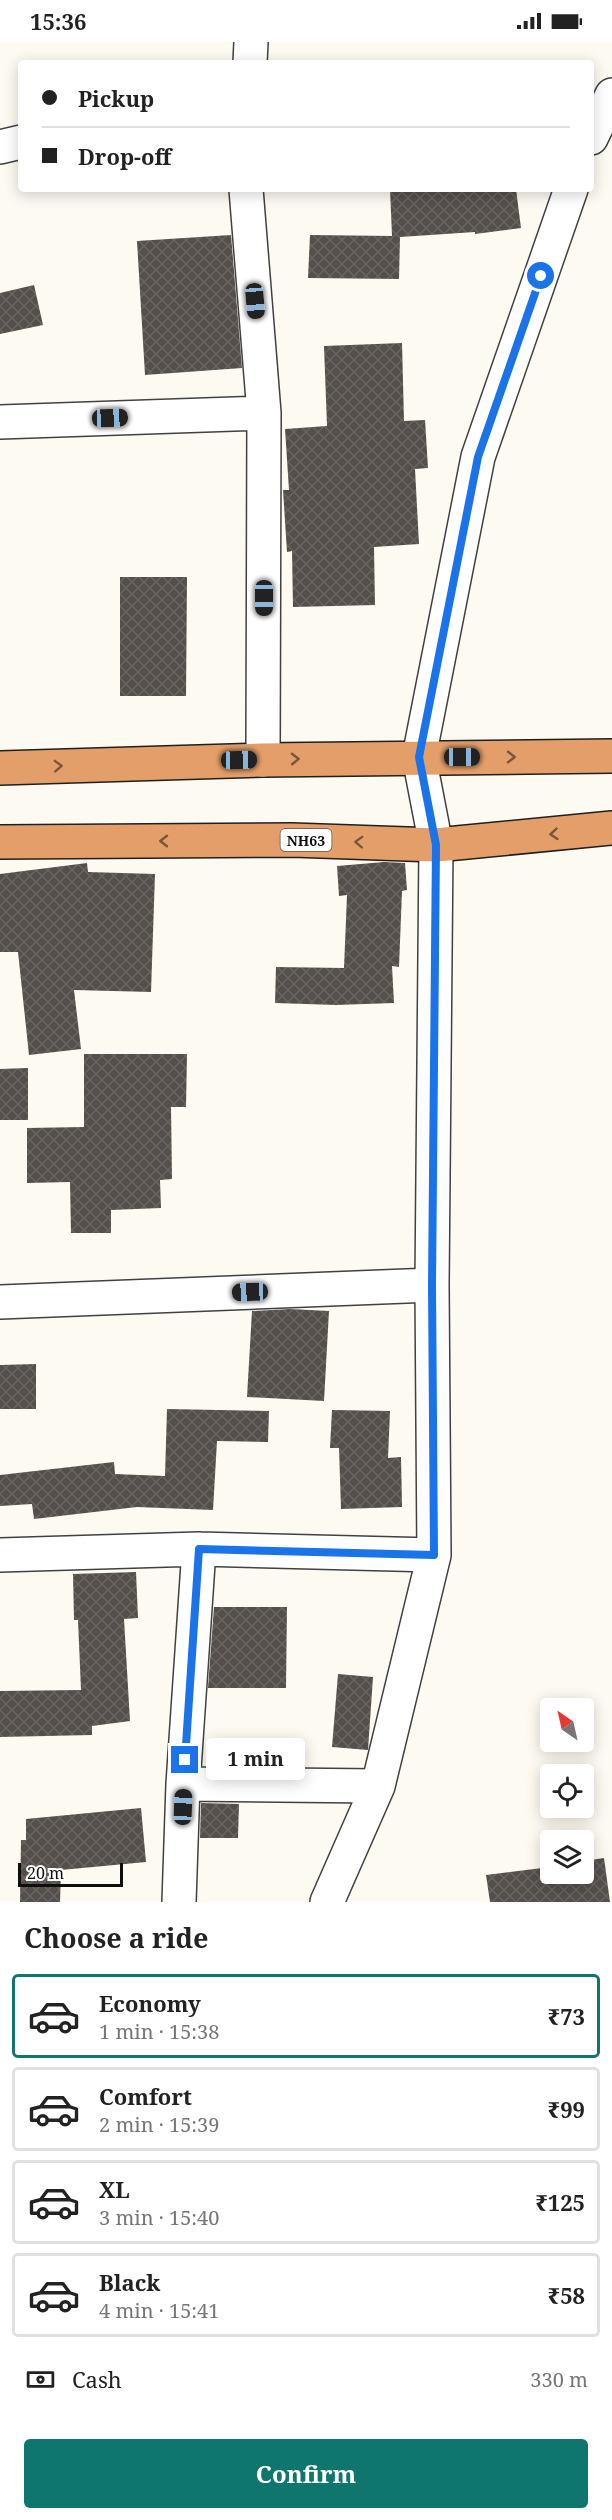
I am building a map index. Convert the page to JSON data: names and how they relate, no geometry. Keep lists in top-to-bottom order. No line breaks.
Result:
{"streets":{"highway":["NH63"]},"scale_bar":"20 m","north":"top left","page":{"status":"15:36","banner":["Pickup","Drop-off"],"bubble":"1 min","scale":"20 m","heading":"Choose a ride","list":[{"name":"Economy","note":"1 min · 15:38","value":"₹73"},{"name":"Comfort","note":"2 min · 15:39","value":"₹99"},{"name":"XL","note":"3 min · 15:40","value":"₹125"},{"name":"Black","note":"4 min · 15:41","value":"₹58"}],"pay":["Cash","330 m"],"buttons":"Confirm"}}
